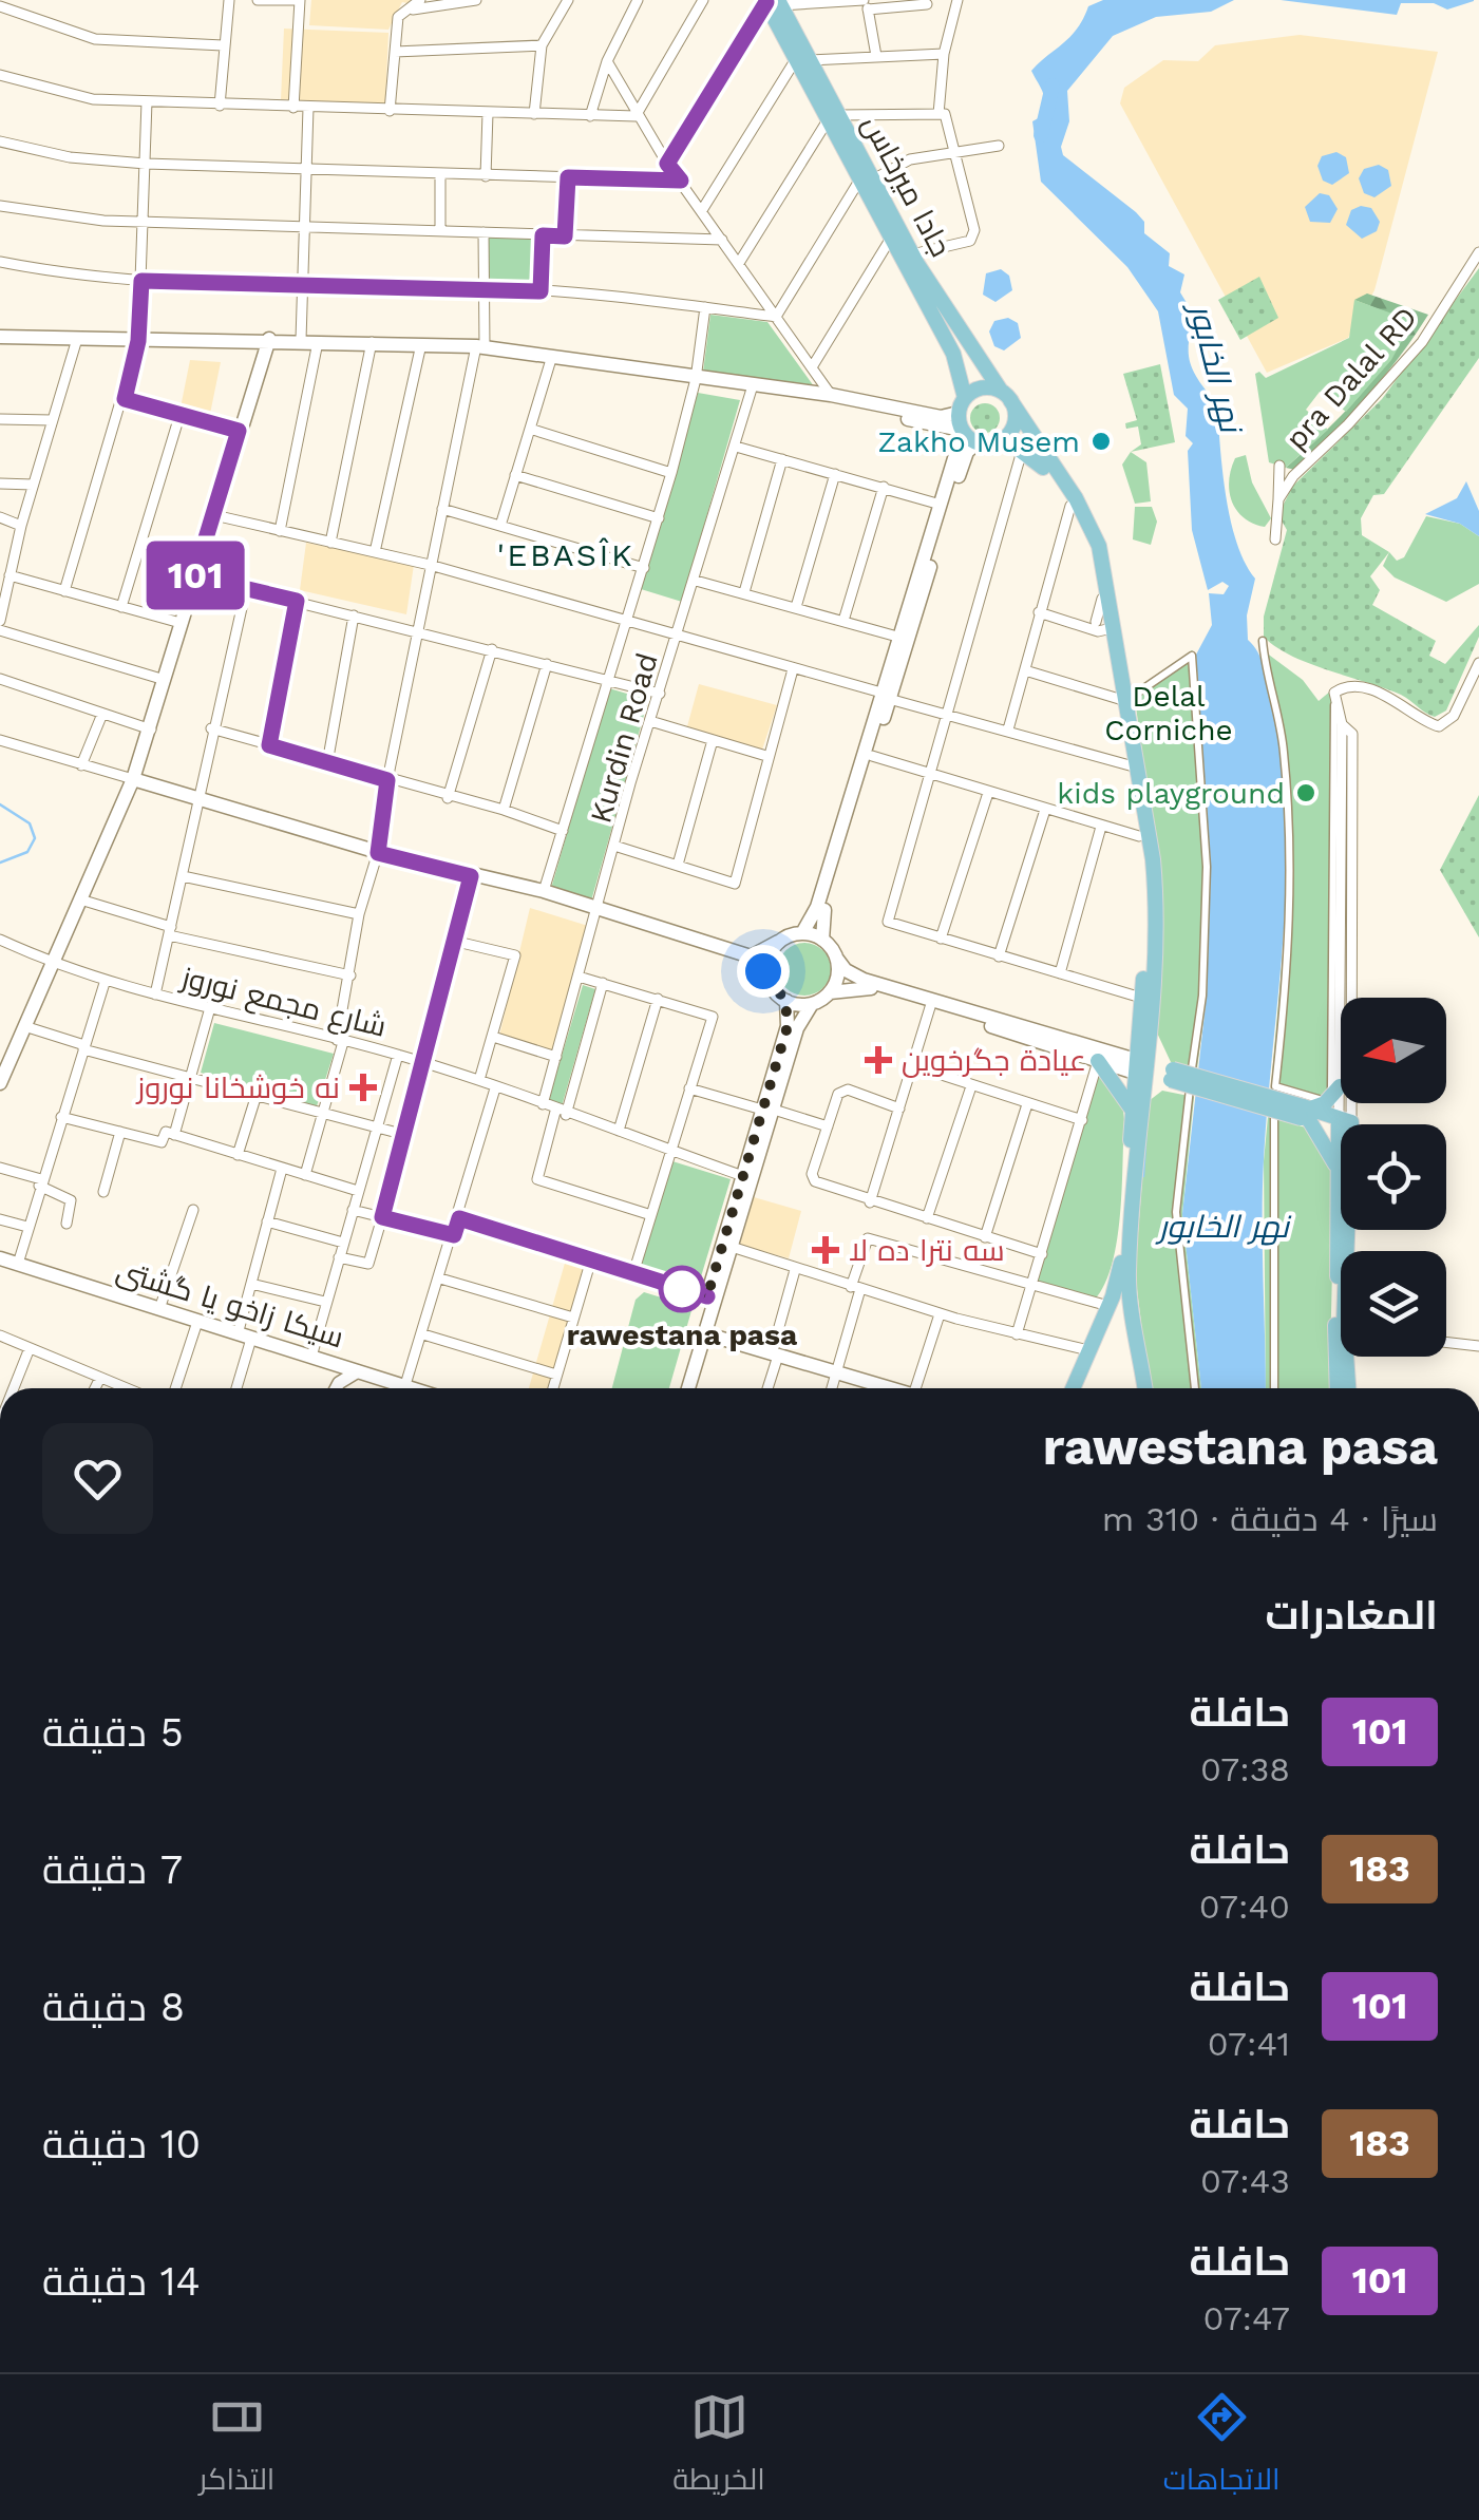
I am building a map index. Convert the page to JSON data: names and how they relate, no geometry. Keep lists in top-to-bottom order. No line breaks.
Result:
{"streets":{"main road":["جادا ميرخاس","سیکا زاخو یا گشتى"],"street":["pra Dalal RD","Kurdin Road","شارع مجمع نوروز"]},"crossings":[["Kurdin Road","شارع مجمع نوروز"]],"districts":["'EBASÎK"],"water":["نهر الخابور"],"parks":["Delal Corniche"],"places":{"other":["Zakho Musem","kids playground","rawestana pasa"],"health":["عيادة جگرخوين","نه خوشخانا نوروز","سه نترا ده لا"]},"lines":["bus line 101"],"north":"left","page":{"on_map":"101","heading":[["rawestana pasa","سيرًا · 4 دقيقة · 310 m"],"المغادرات"],"list":[{"mark":"101","name":"حافلة","note":"07:38","value":"5 دقيقة"},{"mark":"183","name":"حافلة","note":"07:40","value":"7 دقيقة"},{"mark":"101","name":"حافلة","note":"07:41","value":"8 دقيقة"},{"mark":"183","name":"حافلة","note":"07:43","value":"10 دقيقة"},{"mark":"101","name":"حافلة","note":"07:47","value":"14 دقيقة"}],"tabs":["الاتجاهات","الخريطة","التذاكر"]}}
